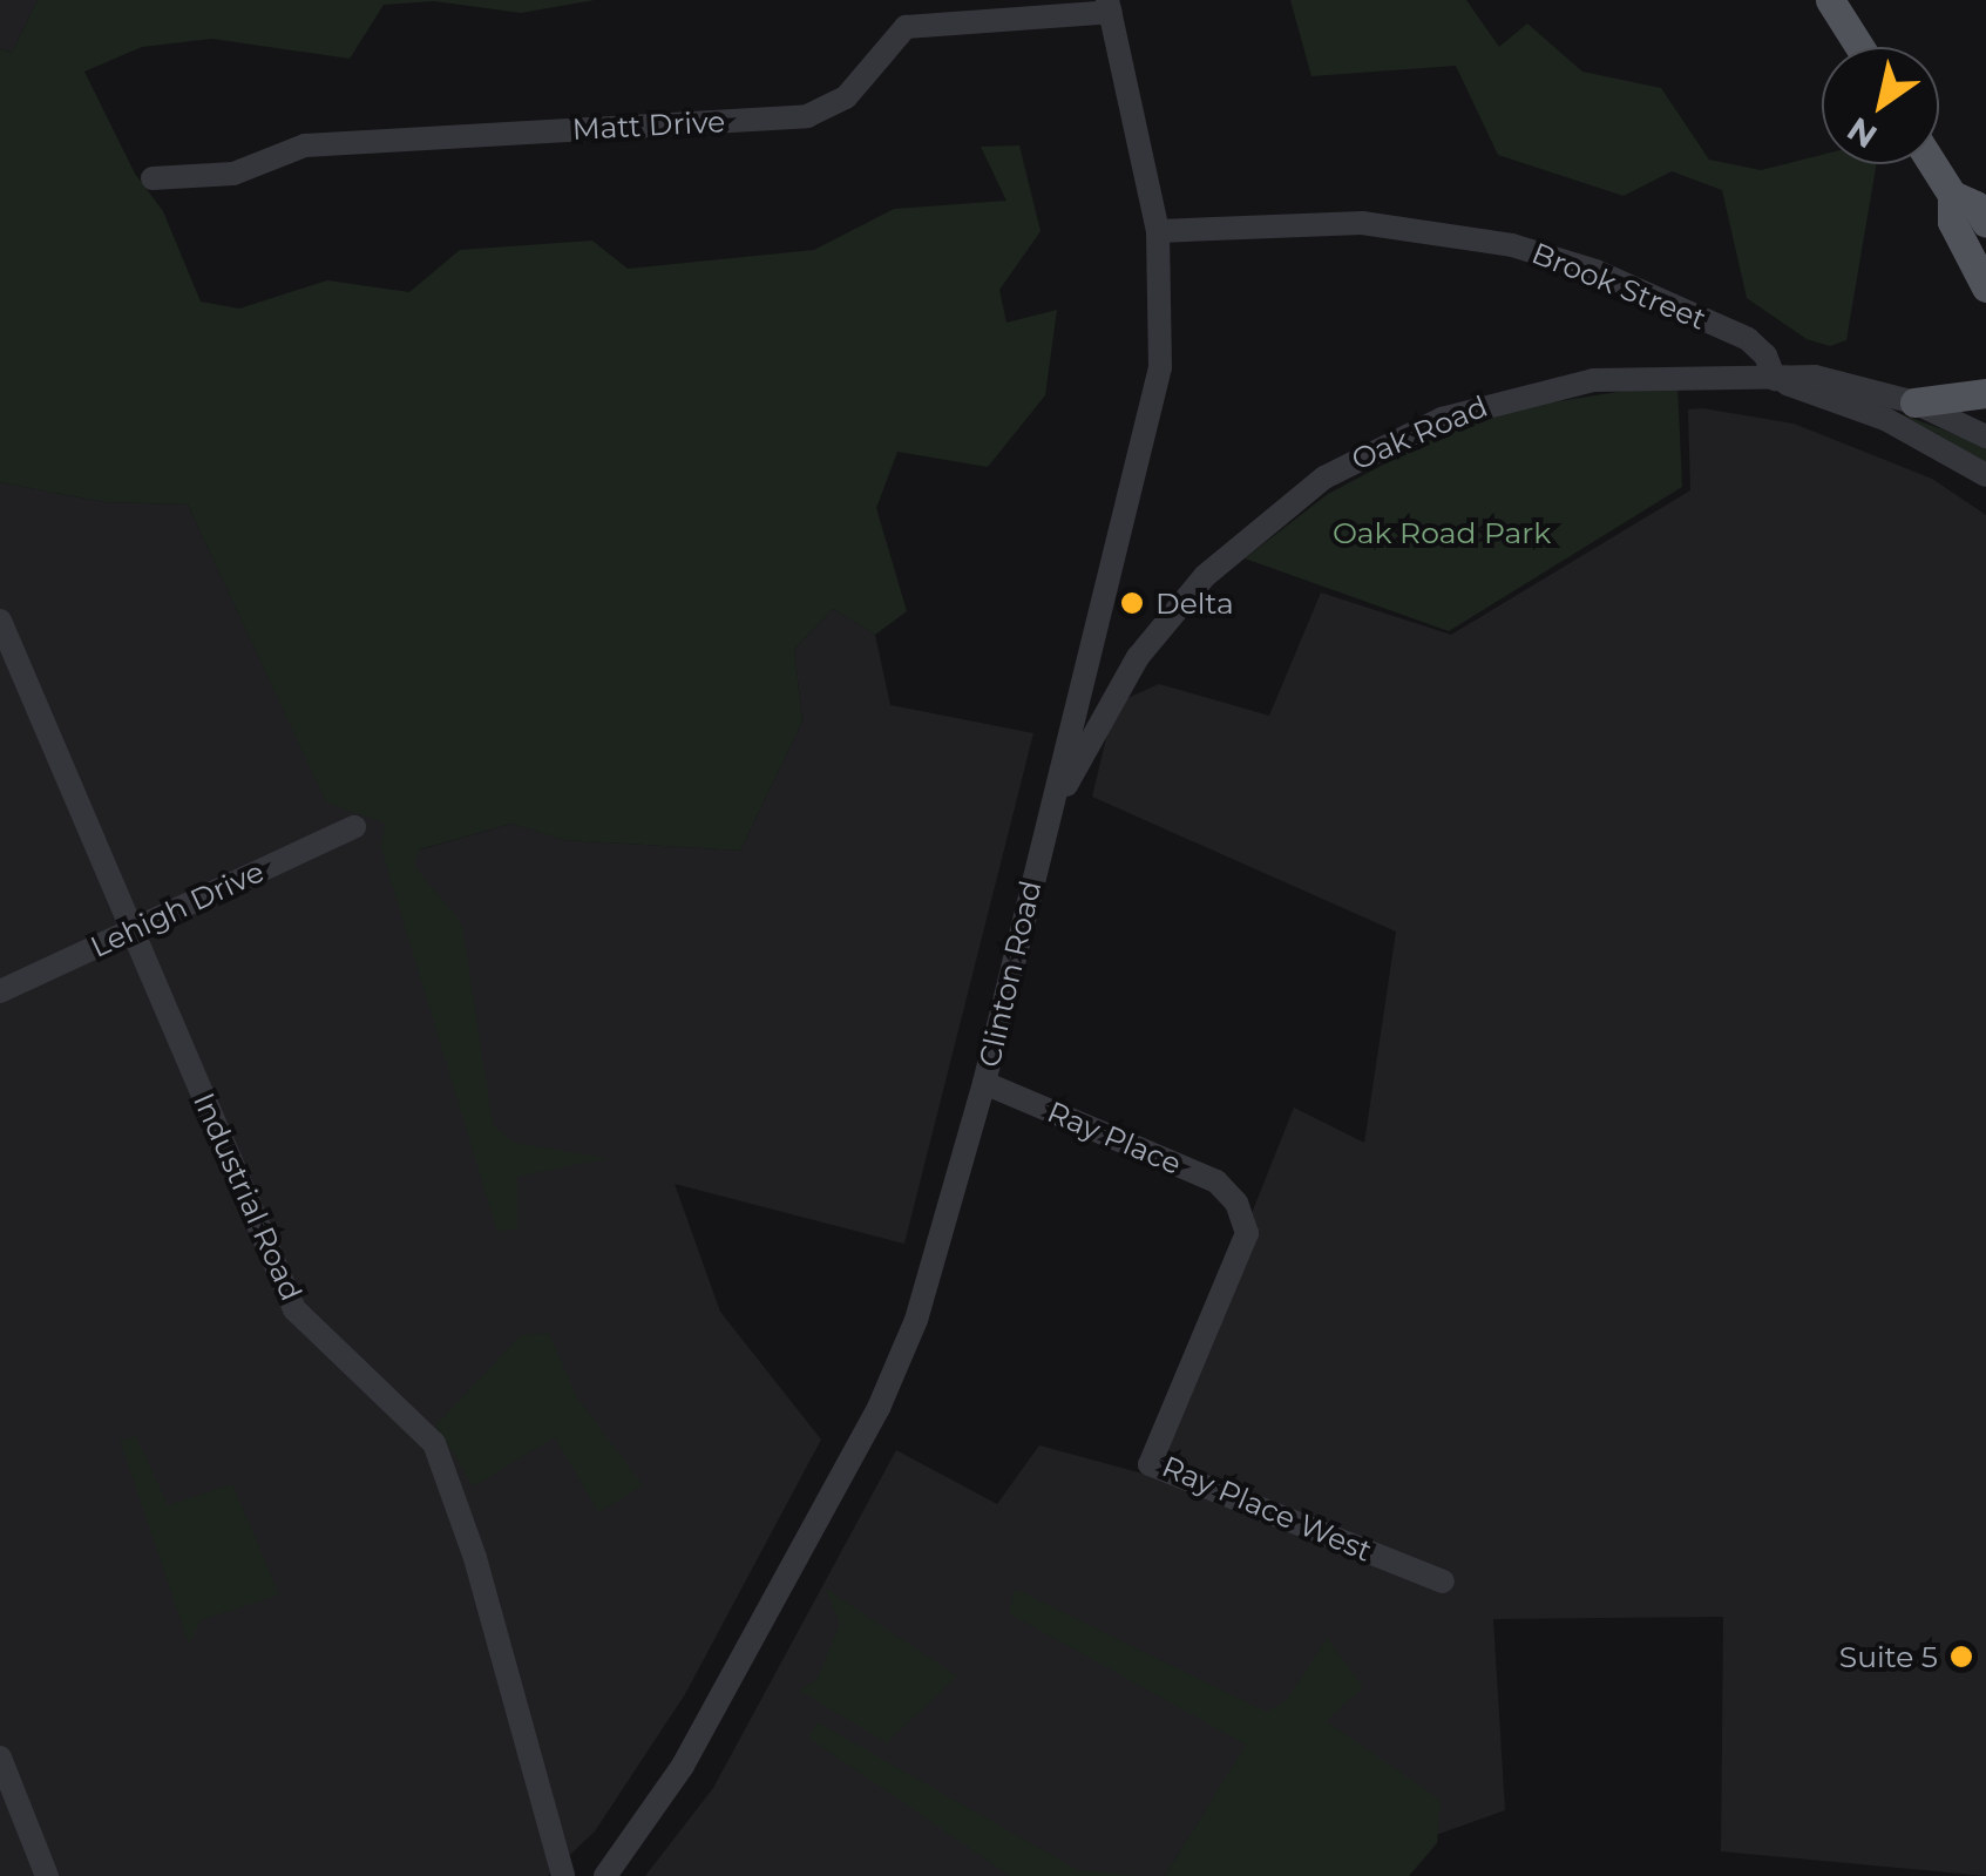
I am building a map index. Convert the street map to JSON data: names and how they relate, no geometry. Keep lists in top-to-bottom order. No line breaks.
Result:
{"streets":{"street":["Matt Drive","Brook Street","Oak Road","Lehigh Drive","Clinton Road","Ray Place","Industrial Road","Ray Place West"]},"crossings":[["Matt Drive","Clinton Road"],["Brook Street","Oak Road"],["Brook Street","Clinton Road"],["Oak Road","Clinton Road"],["Lehigh Drive","Industrial Road"],["Clinton Road","Ray Place"],["Ray Place","Ray Place West"]],"parks":["Oak Road Park"],"places":["Delta","Suite 5"],"north":"bottom left"}
